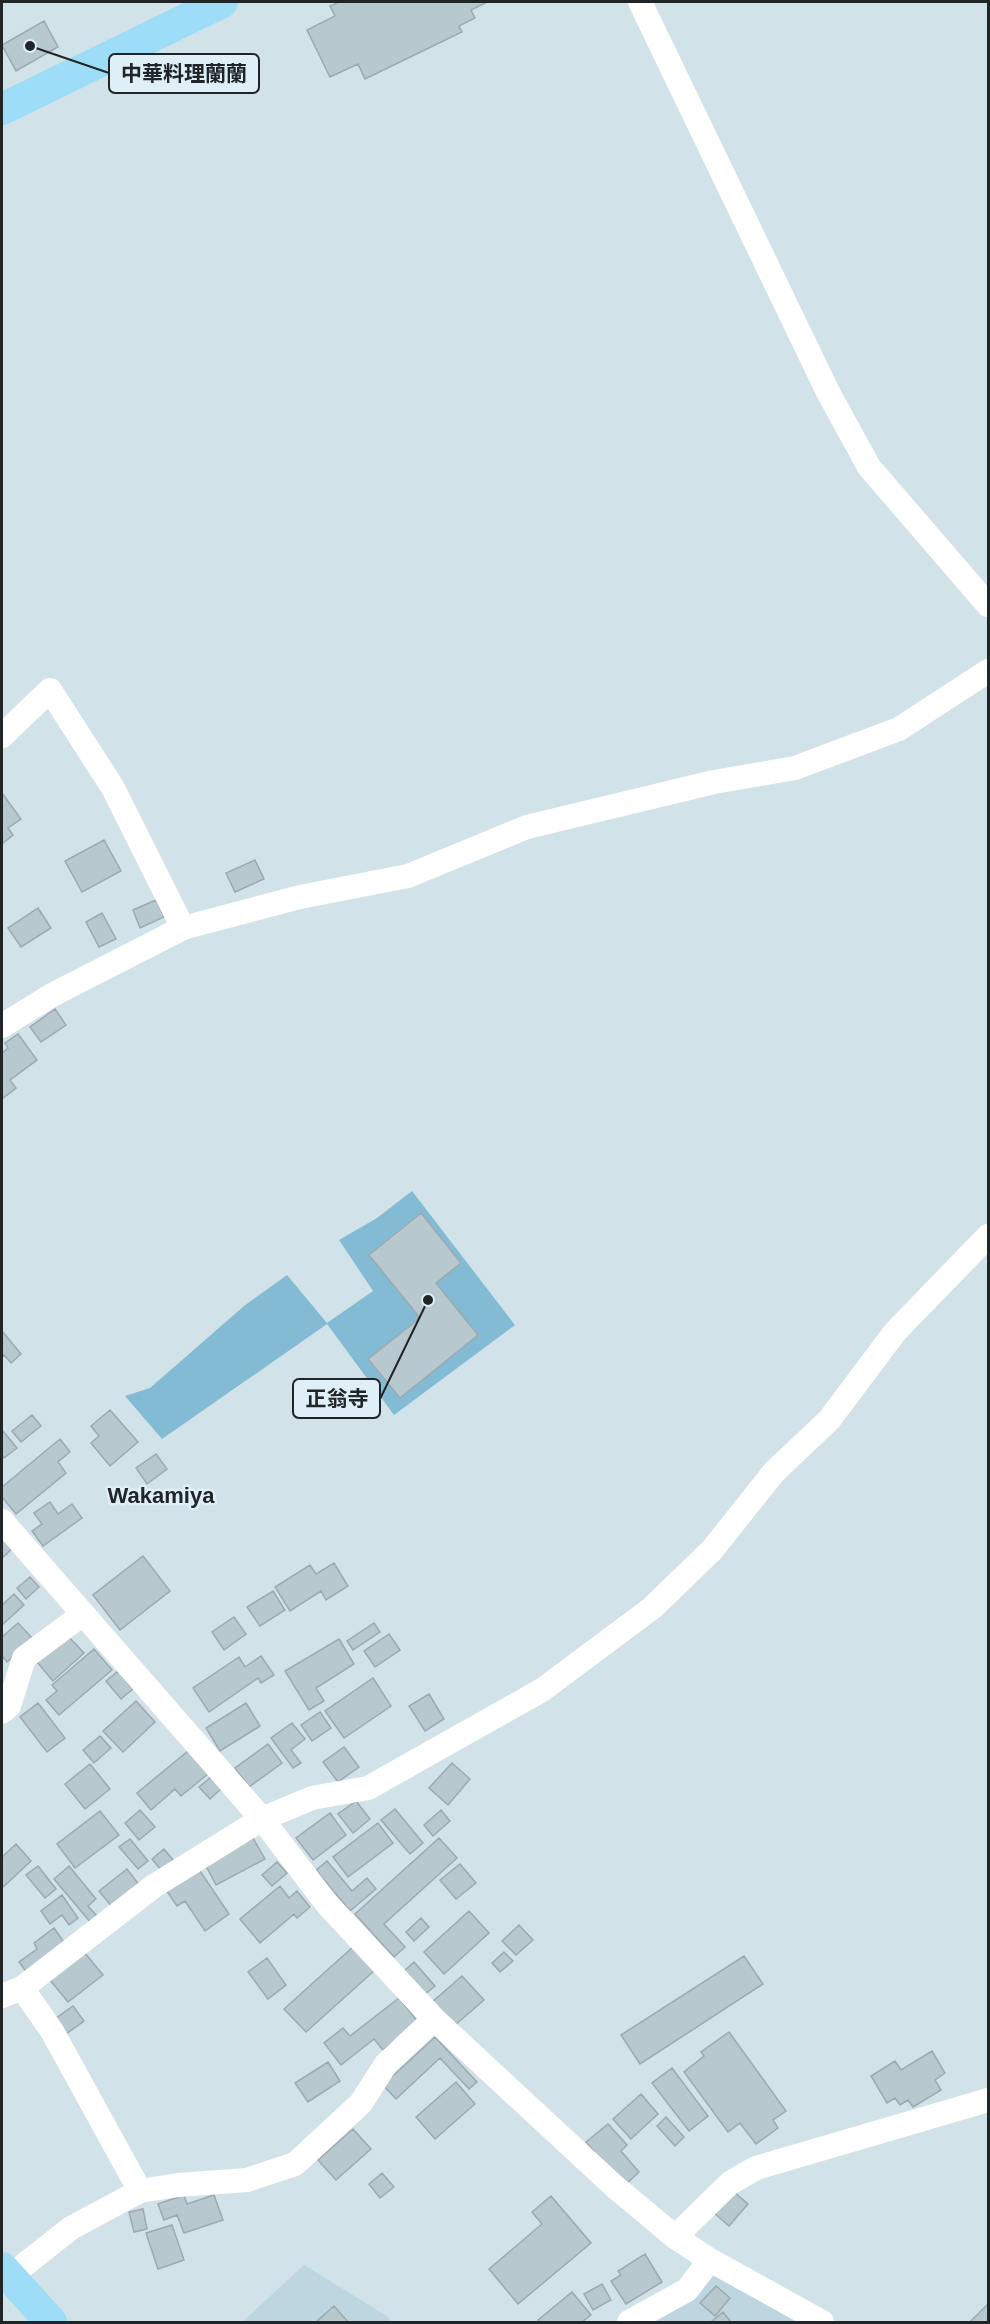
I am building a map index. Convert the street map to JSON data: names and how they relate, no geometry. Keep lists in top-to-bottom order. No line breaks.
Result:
{"districts":["Wakamiya"],"places":["中華料理蘭蘭","正翁寺"]}
